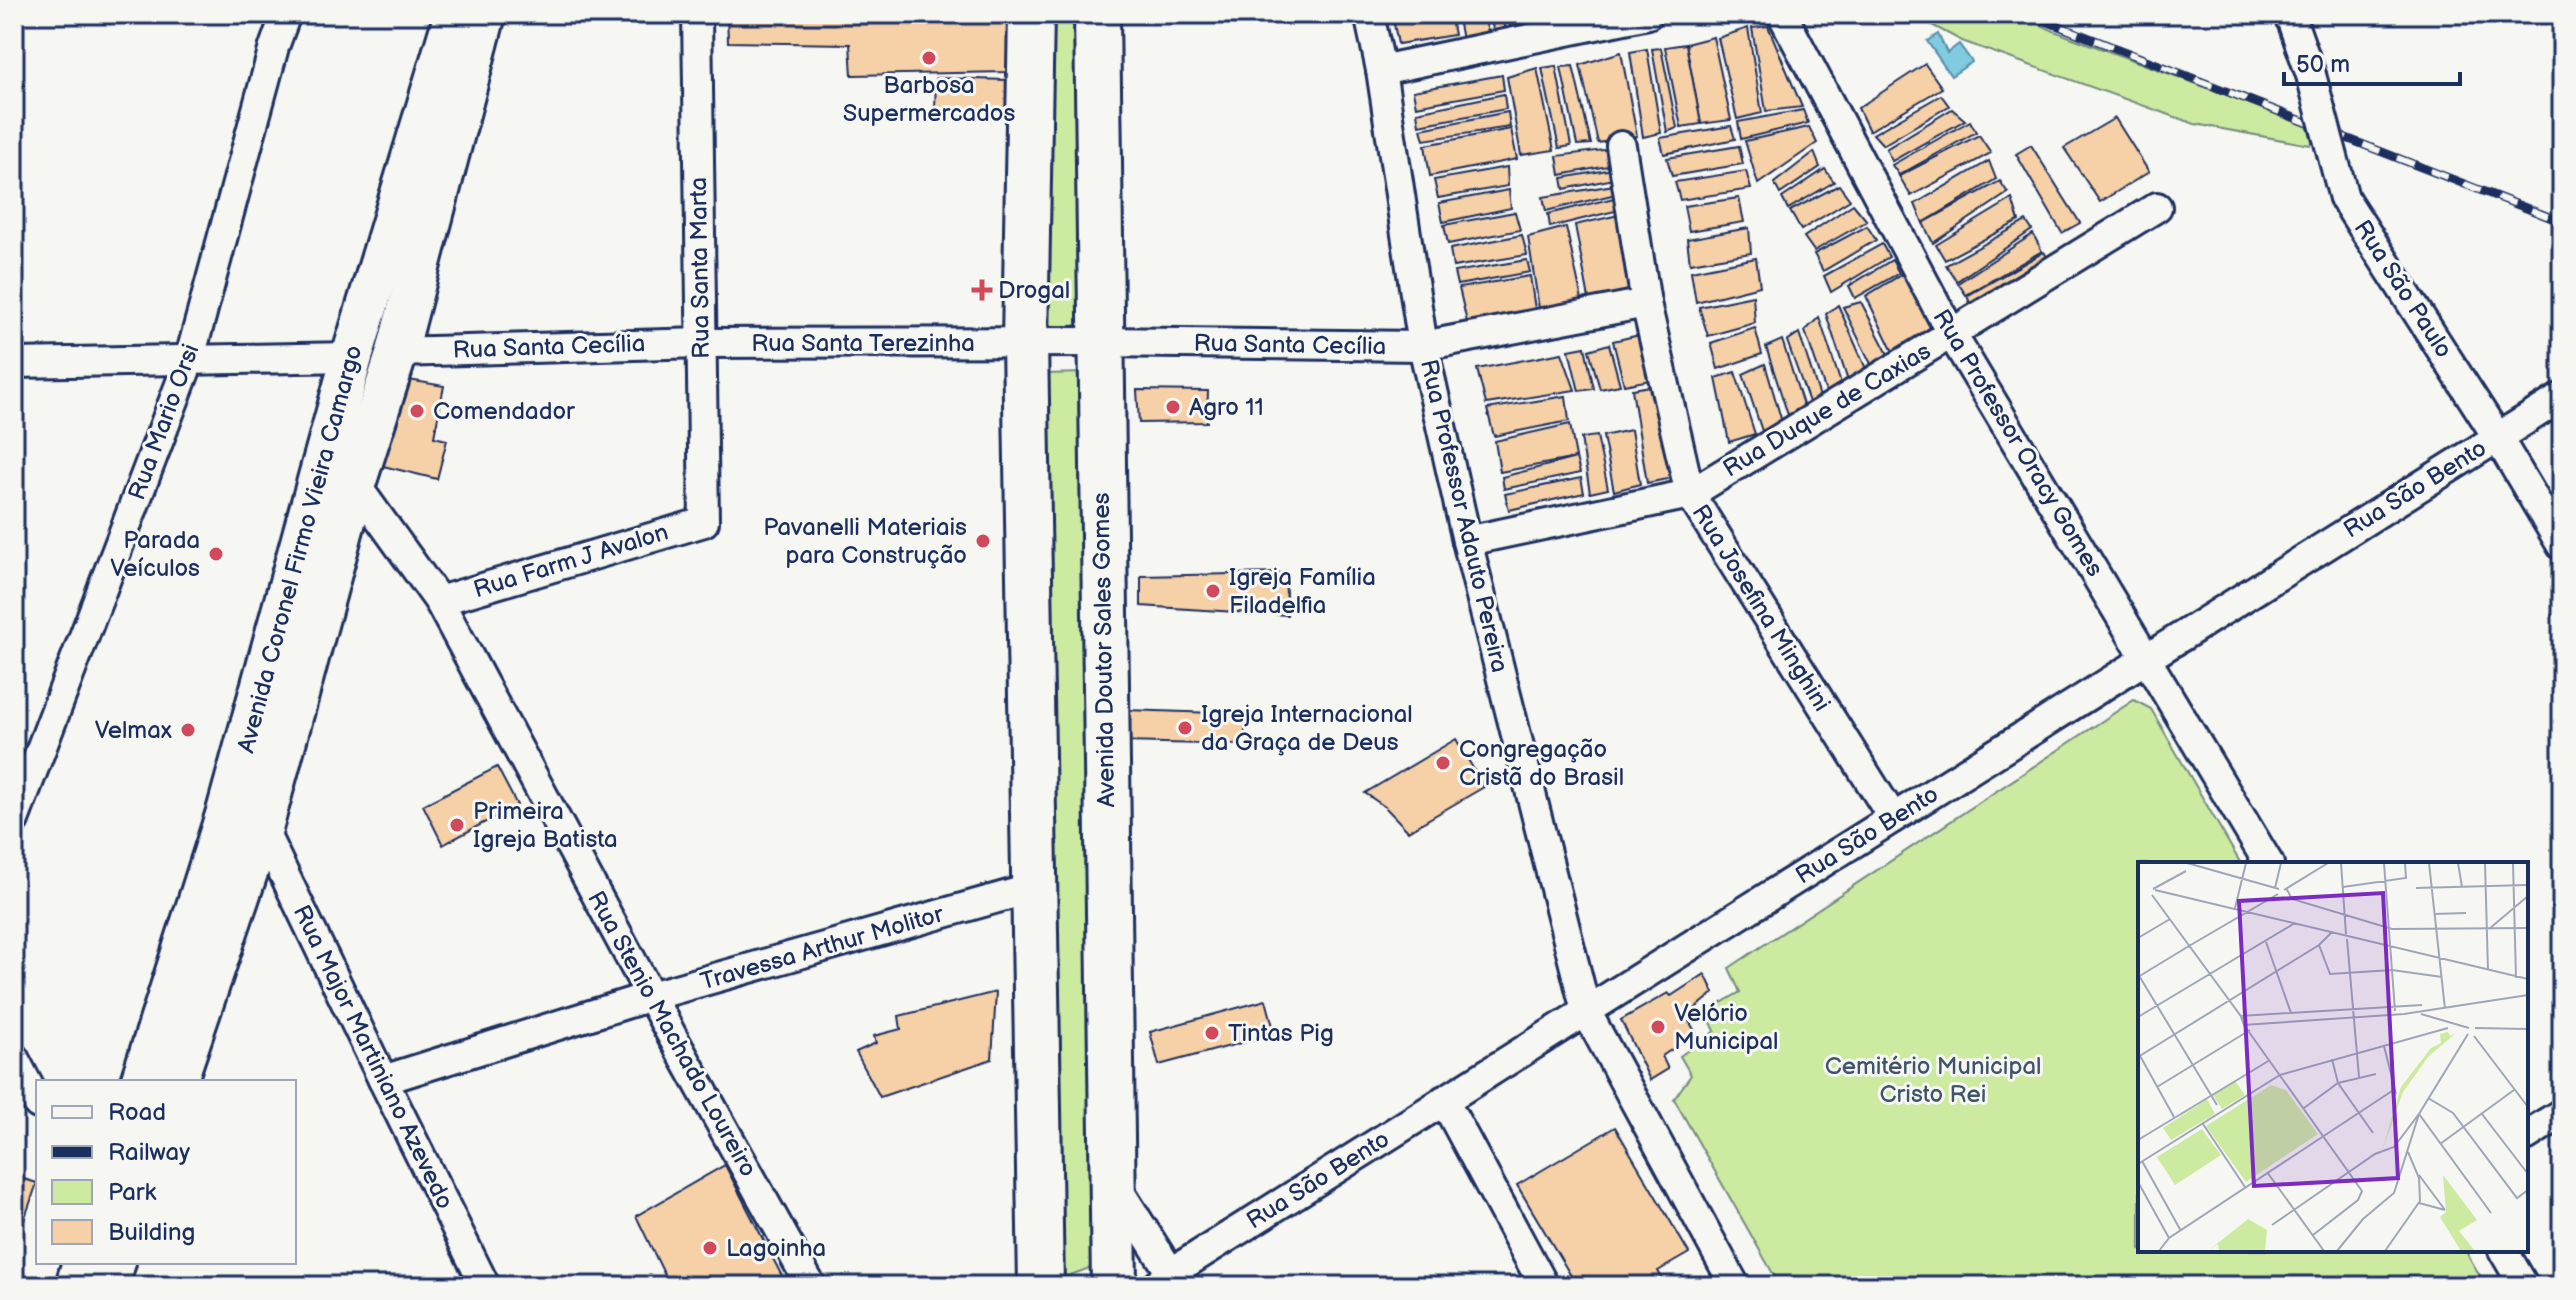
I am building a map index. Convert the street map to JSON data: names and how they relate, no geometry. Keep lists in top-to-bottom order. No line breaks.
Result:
{"streets":{"main road":["Avenida Coronel Firmo Vieira Camargo","Avenida Doutor Sales Gomes"],"street":["Rua Santa Marta","Rua São Paulo","Rua Santa Terezinha","Rua Santa Cecília","Rua Duque de Caxias","Rua Mario Orsi","Rua Professor Oracy Gomes","Rua São Bento","Rua Professor Adauto Pereira","Rua Farm J Avalon","Rua Josefina Minghini","Travessa Arthur Molitor","Rua Stenio Machado Loureiro","Rua Major Martiniano Azevedo"]},"crossings":[["Rua Santa Marta","Rua Santa Terezinha"],["Rua Santa Marta","Rua Santa Cecília"],["Rua Santa Marta","Rua Farm J Avalon"],["Rua São Paulo","Rua São Bento"],["Rua Santa Terezinha","Rua Santa Cecília"],["Rua Santa Cecília","Rua Professor Adauto Pereira"],["Rua Santa Cecília","Avenida Coronel Firmo Vieira Camargo"],["Rua Santa Cecília","Rua Josefina Minghini"],["Rua Santa Cecília","Avenida Doutor Sales Gomes"],["Rua Duque de Caxias","Rua Professor Oracy Gomes"],["Rua Duque de Caxias","Rua Professor Adauto Pereira"],["Rua Duque de Caxias","Rua Josefina Minghini"],["Rua Professor Oracy Gomes","Rua São Bento"],["Rua São Bento","Rua Professor Adauto Pereira"],["Rua São Bento","Rua Josefina Minghini"],["Rua São Bento","Avenida Doutor Sales Gomes"],["Avenida Coronel Firmo Vieira Camargo","Rua Stenio Machado Loureiro"],["Avenida Coronel Firmo Vieira Camargo","Rua Major Martiniano Azevedo"],["Rua Farm J Avalon","Rua Stenio Machado Loureiro"],["Travessa Arthur Molitor","Rua Stenio Machado Loureiro"],["Travessa Arthur Molitor","Rua Major Martiniano Azevedo"]],"parks":["Cemitério Municipal Cristo Rei"],"places":{"other":["Barbosa Supermercados","Agro 11","Comendador","Pavanelli Materiais para Construção","Parada Veículos","Igreja Família Filadelfia","Igreja Internacional da Graça de Deus","Velmax","Congregação Cristã do Brasil","Primeira Igreja Batista","Velório Municipal","Tintas Pig","Lagoinha"],"health":["Drogal"]},"legend":["Road","Railway","Park","Building"],"scale_bar":"50 m"}
